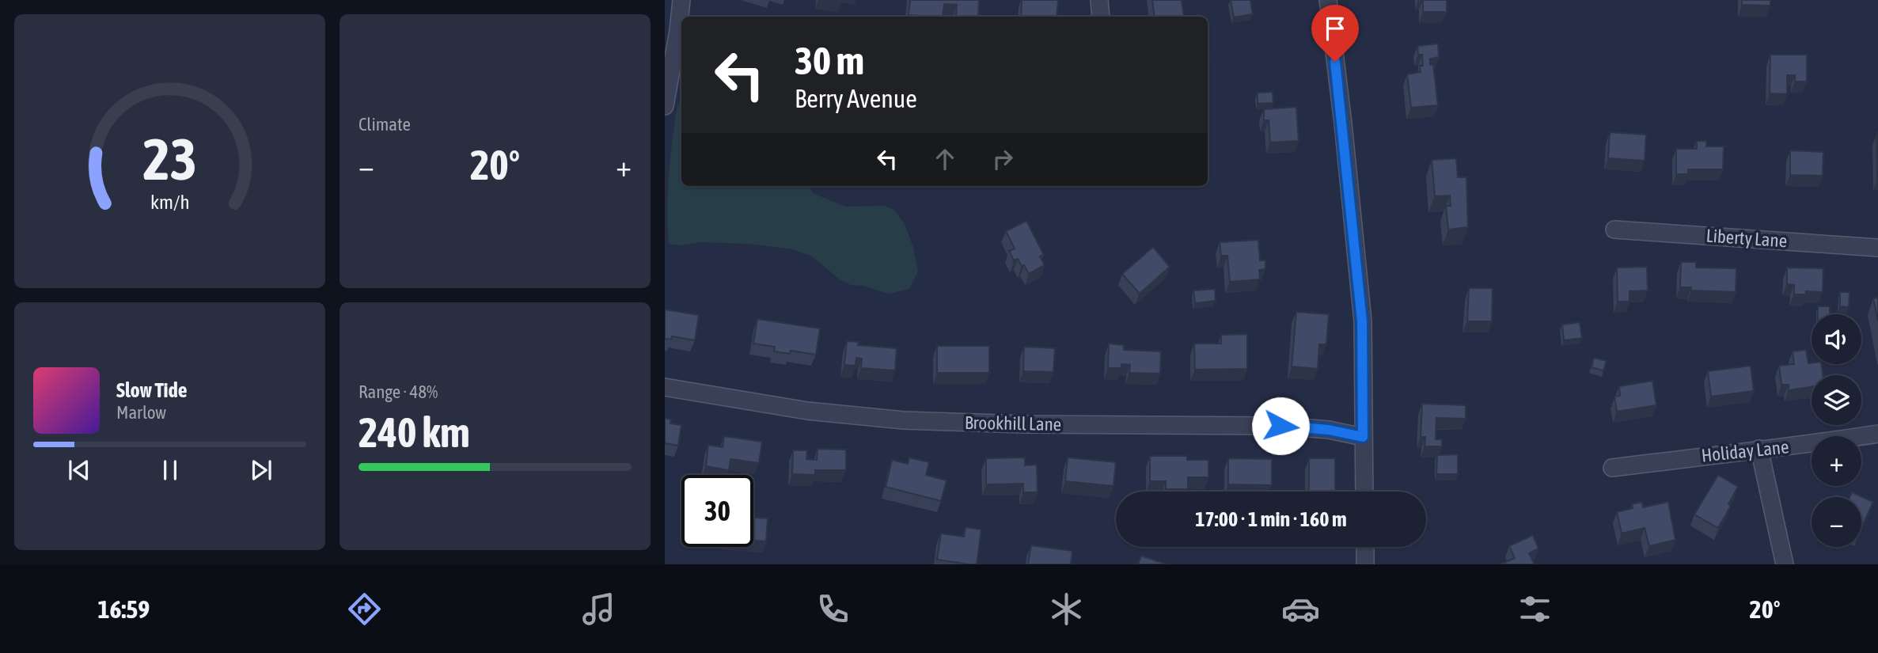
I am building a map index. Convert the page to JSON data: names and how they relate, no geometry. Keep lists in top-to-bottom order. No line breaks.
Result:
{"streets":{"street":["Liberty Lane","Brookhill Lane","Holiday Lane"]},"page":{"tile":["Climate",["Range · 48%","240 km"]],"turn":["30 m","Berry Avenue"],"heat":["−","20°","+"],"map_buttons":["+","−"],"song":["Slow Tide","Marlow"],"limit":"30","trip":"17:00 · 1 min · 160 m","tabs":["16:59","20°"],"gauge":["23","km/h"]}}
